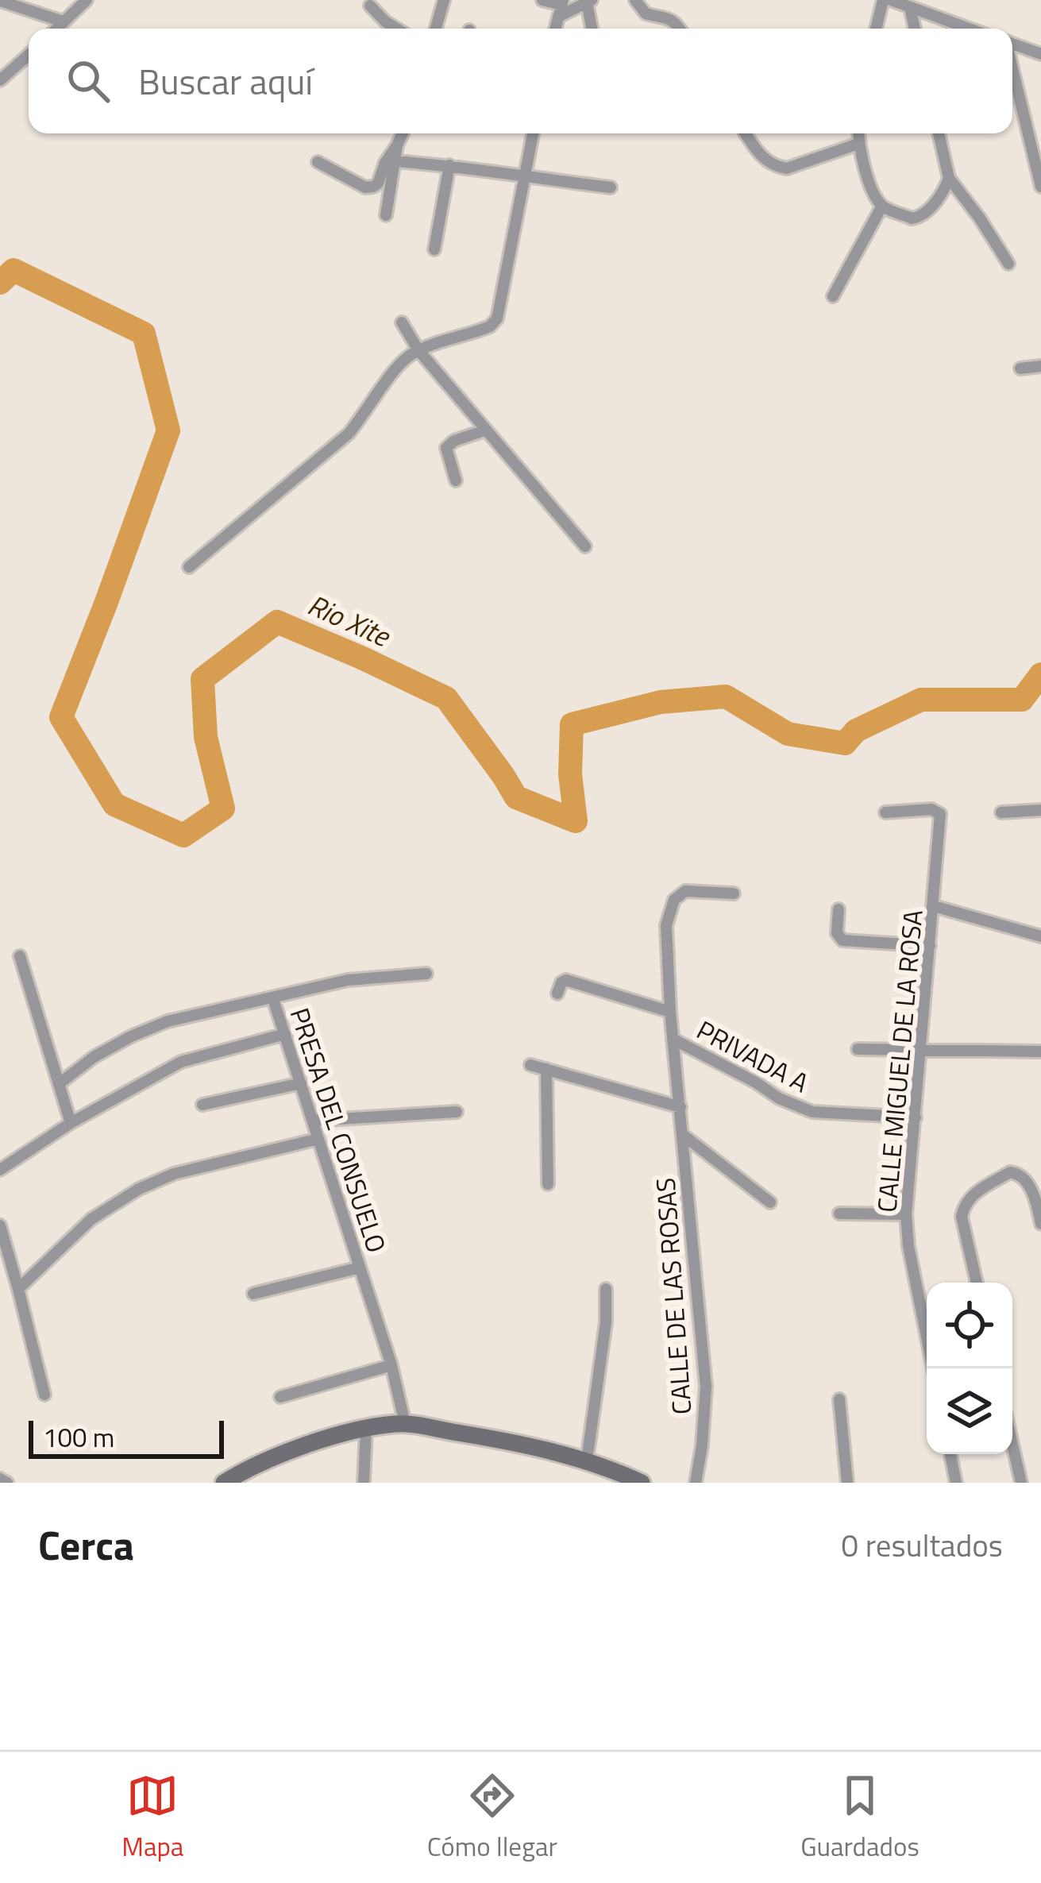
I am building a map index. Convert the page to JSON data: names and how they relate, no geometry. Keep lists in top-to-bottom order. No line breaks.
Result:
{"streets":{"street":["PRIVADA A","CALLE MIGUEL DE LA ROSA","PRESA DEL CONSUELO","CALLE DE LAS ROSAS"]},"crossings":[["PRIVADA A","CALLE MIGUEL DE LA ROSA"],["PRIVADA A","CALLE DE LAS ROSAS"]],"water":["Rio Xite"],"scale_bar":"100 m","page":{"search":"Buscar aquí","scale":"100 m","heading":["Cerca","0 resultados"],"nav":["Mapa","Cómo llegar","Guardados"]}}
